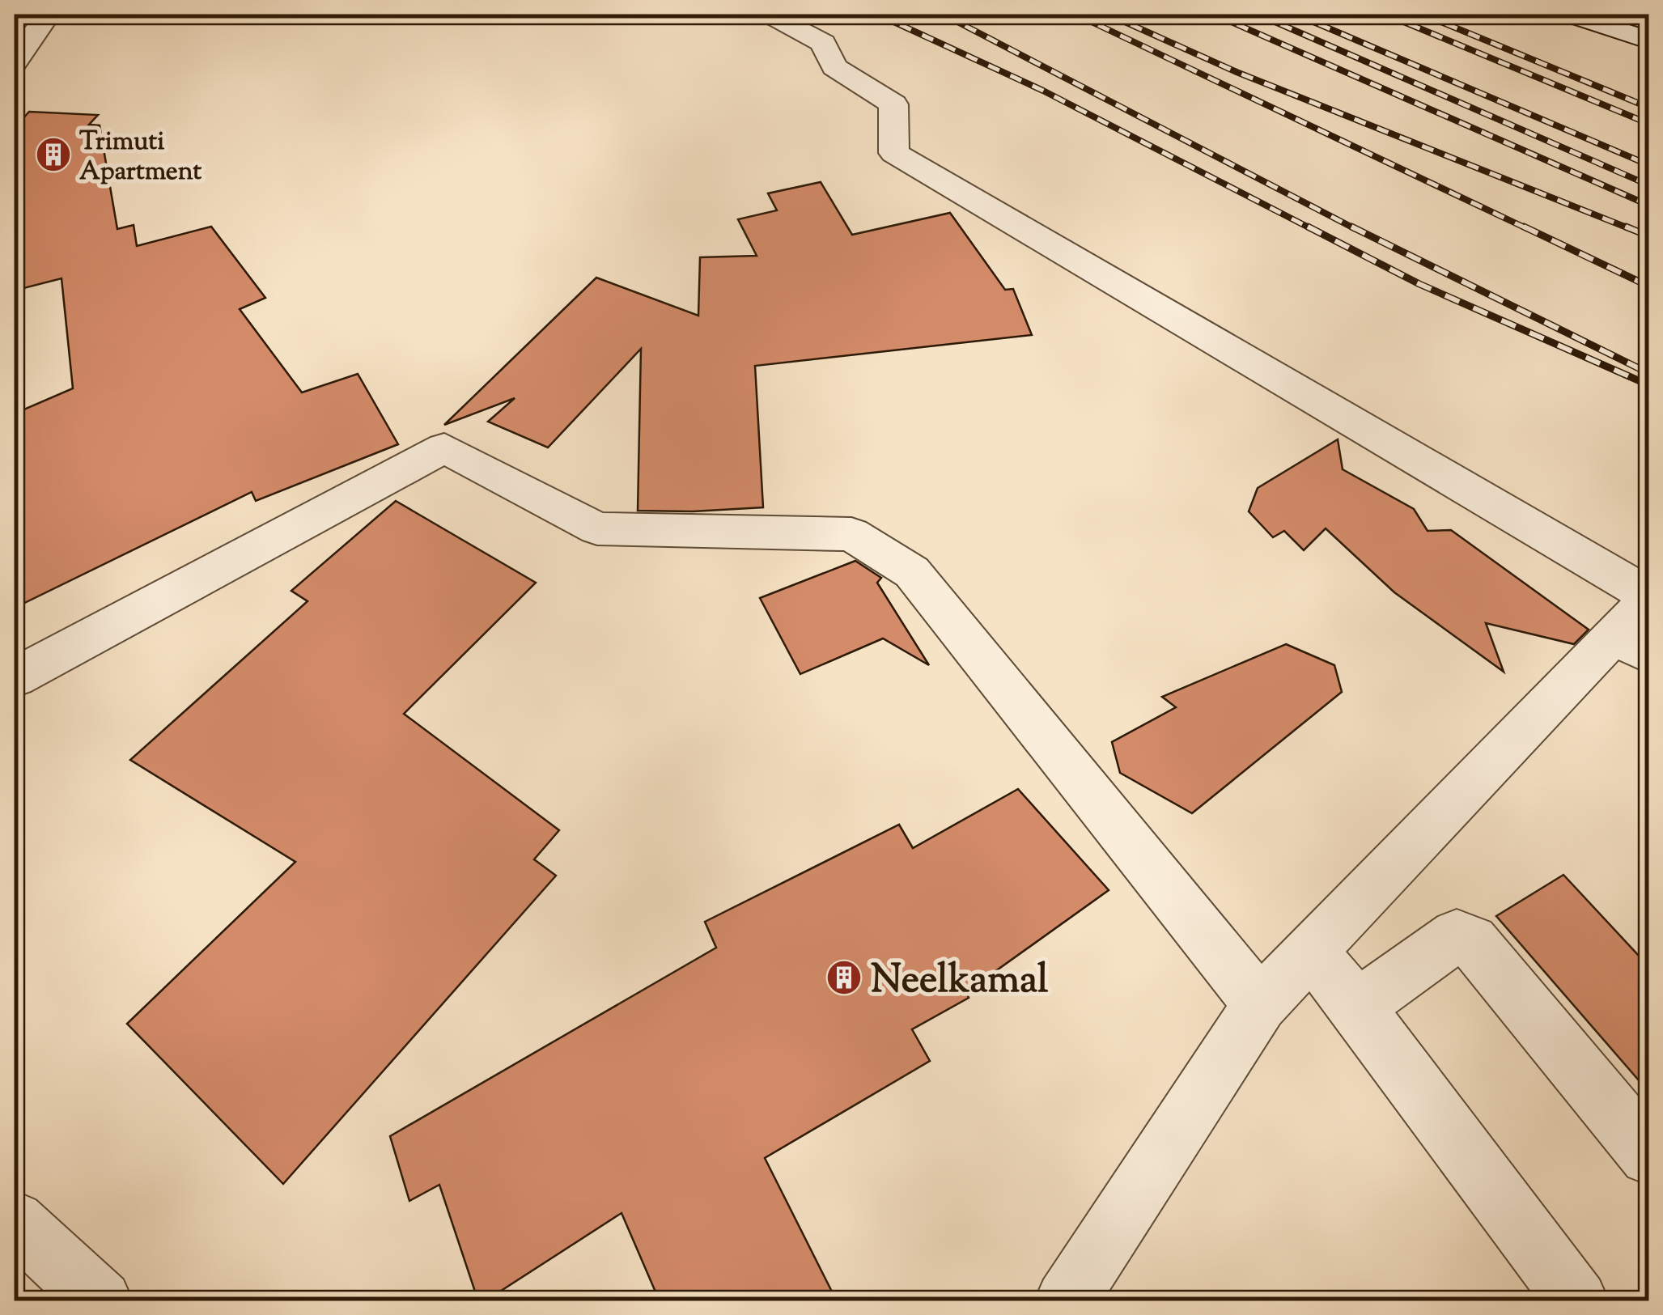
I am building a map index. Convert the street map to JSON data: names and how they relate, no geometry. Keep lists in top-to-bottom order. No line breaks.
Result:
{"places":{"building":["Trimuti Apartment","Neelkamal"]}}
